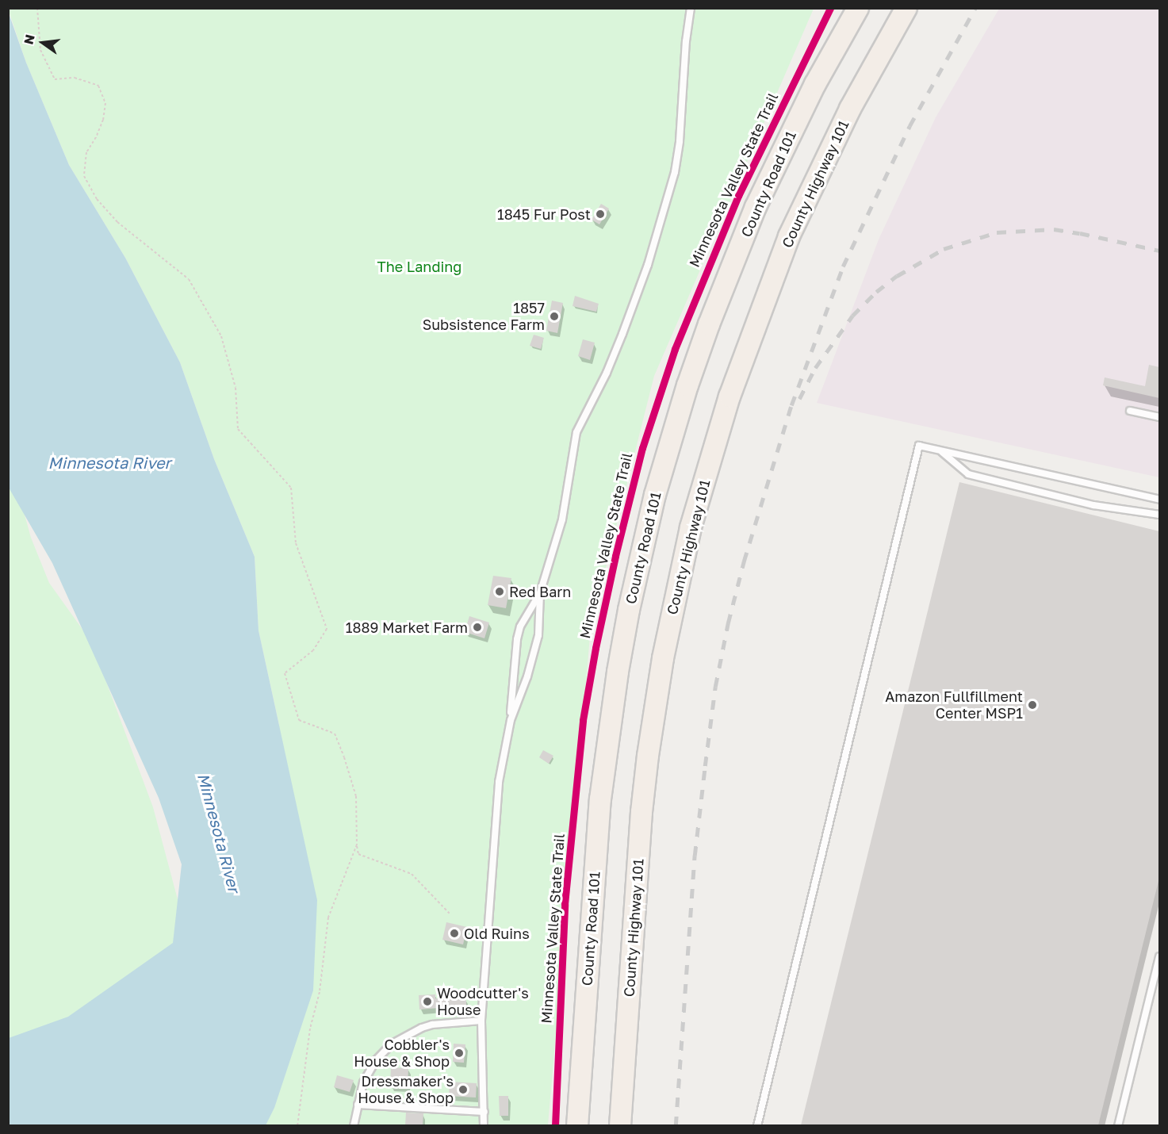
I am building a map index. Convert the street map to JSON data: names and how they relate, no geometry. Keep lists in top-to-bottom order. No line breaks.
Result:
{"streets":{"main road":["County Road 101","County Highway 101"],"cycle path":["Minnesota Valley State Trail"]},"water":["Minnesota River"],"parks":["The Landing"],"places":["1845 Fur Post","1857 Subsistence Farm","Red Barn","1889 Market Farm","Amazon Fullfillment Center MSP1","Old Ruins","Woodcutter's House","Cobbler's House & Shop","Dressmaker's House & Shop"],"north":"left"}
